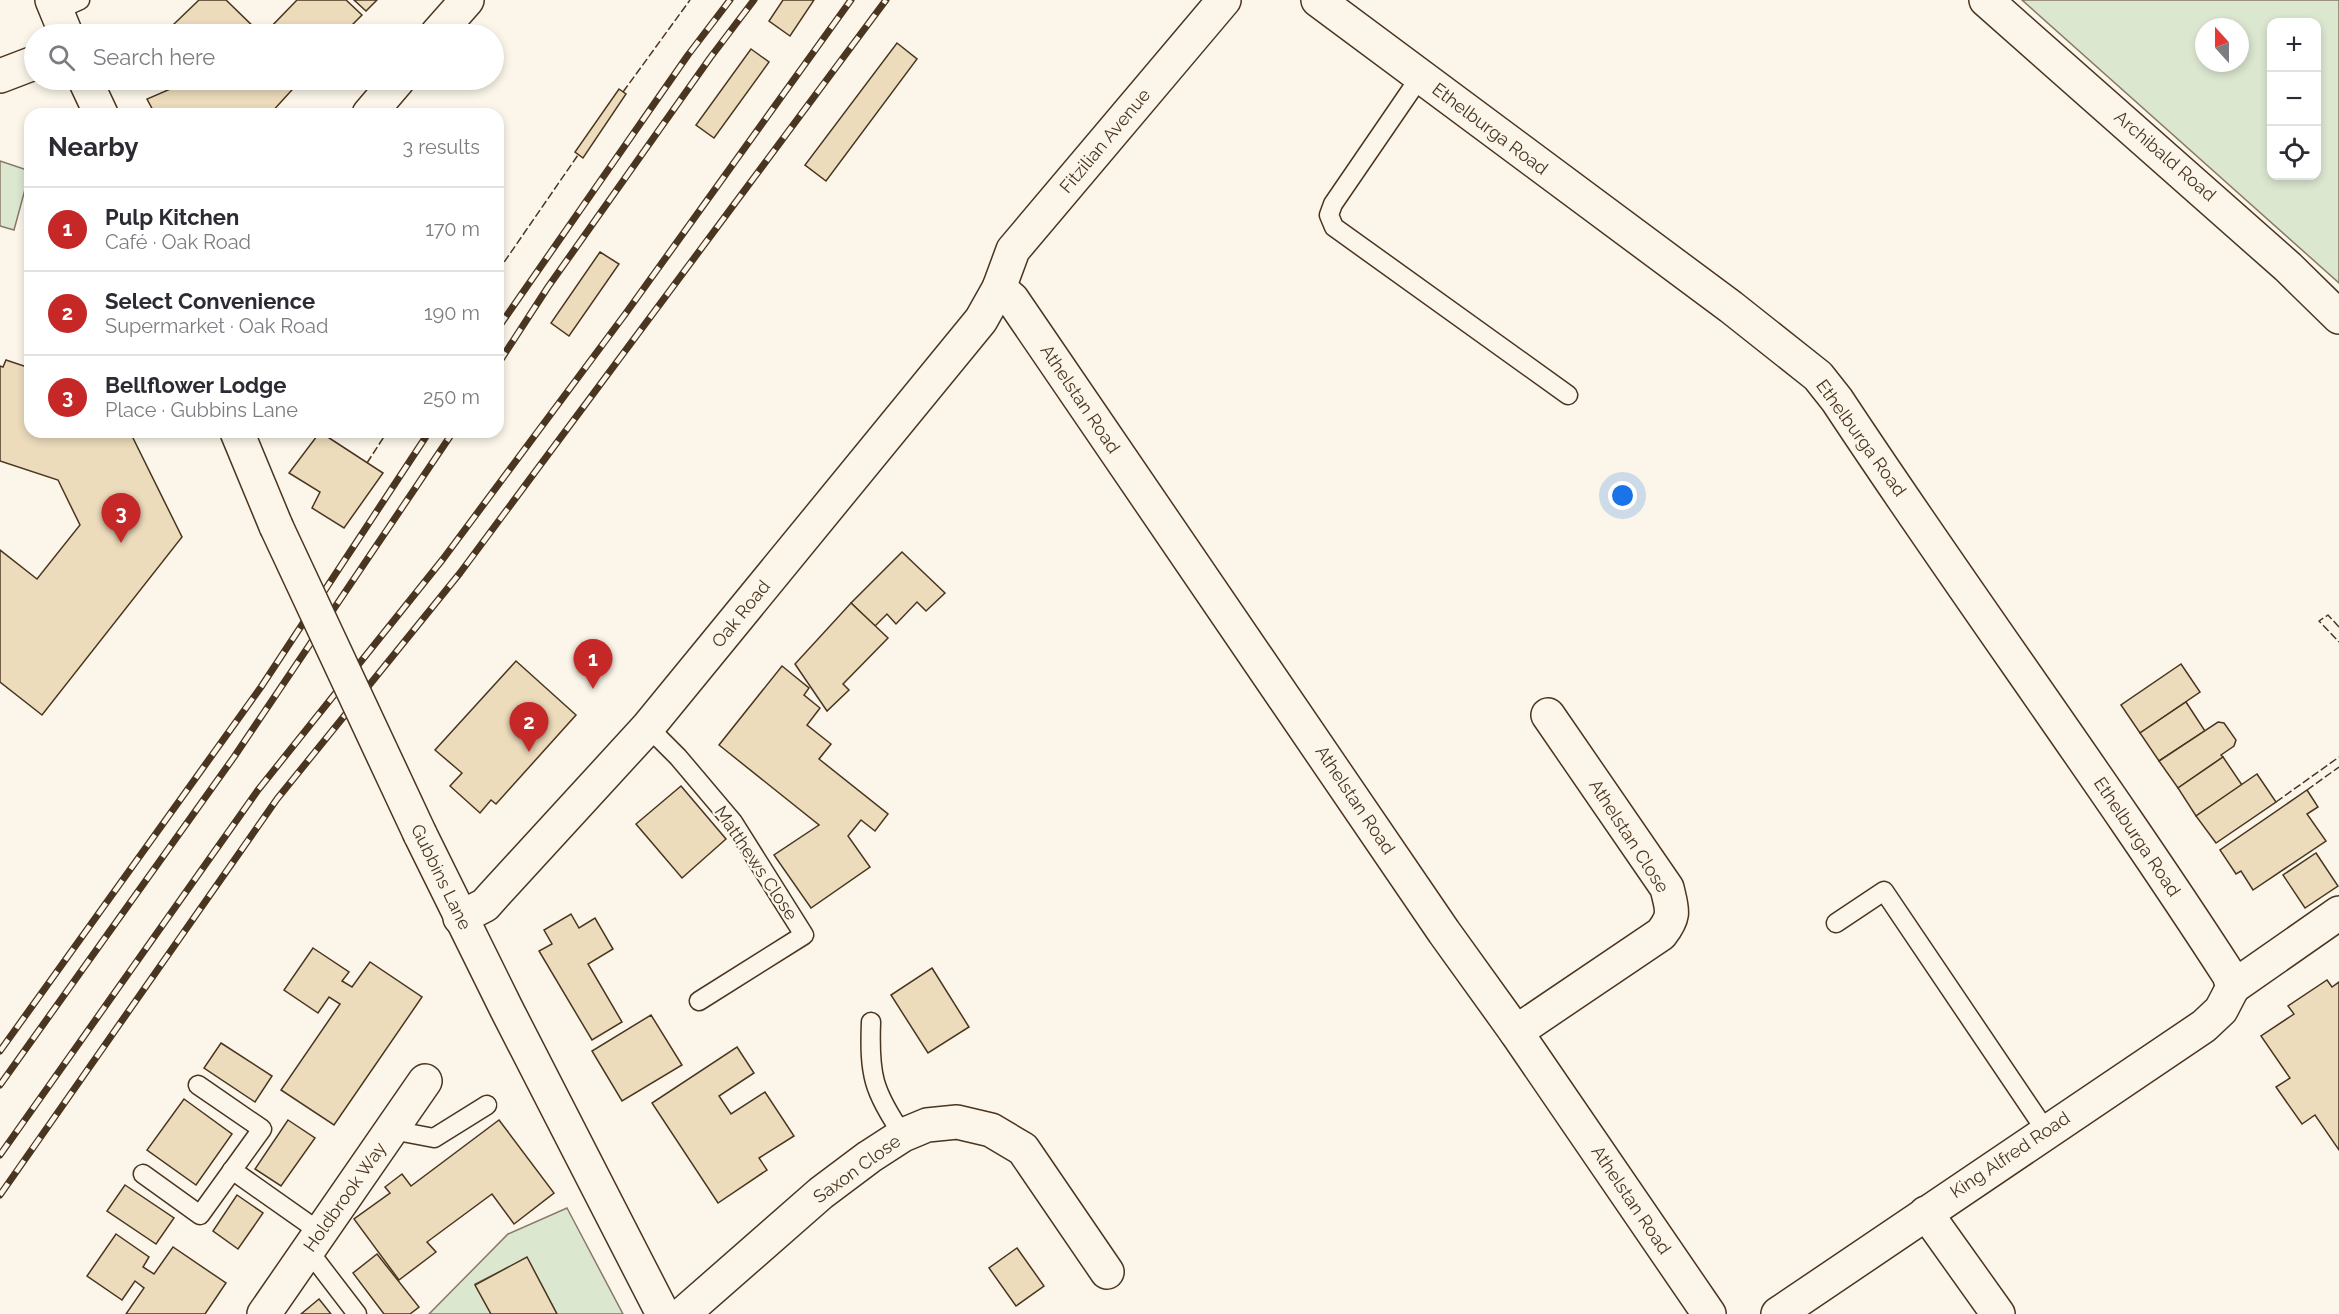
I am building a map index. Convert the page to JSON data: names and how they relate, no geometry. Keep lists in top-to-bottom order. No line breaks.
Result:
{"streets":{"street":["Ethelburga Road","Fitzilian Avenue","Archibald Road","Athelstan Road","Oak Road","Athelstan Close","Gubbins Lane","King Alfred Road","Saxon Close","Holdbrook Way"],"lane":["Matthews Close"]},"crossings":[["Ethelburga Road","King Alfred Road"],["Fitzilian Avenue","Athelstan Road"],["Fitzilian Avenue","Oak Road"],["Athelstan Road","Oak Road"],["Athelstan Road","Athelstan Close"],["Oak Road","Matthews Close"],["Oak Road","Gubbins Lane"]],"north":"top","page":{"map_buttons":["+","−"],"search":"Search here","heading":["Nearby","3 results"],"list":[{"mark":"1","name":"Pulp Kitchen","note":"Café · Oak Road","value":"170 m"},{"mark":"2","name":"Select Convenience","note":"Supermarket · Oak Road","value":"190 m"},{"mark":"3","name":"Bellflower Lodge","note":"Place · Gubbins Lane","value":"250 m"}],"pins":["3","1","2"]}}
